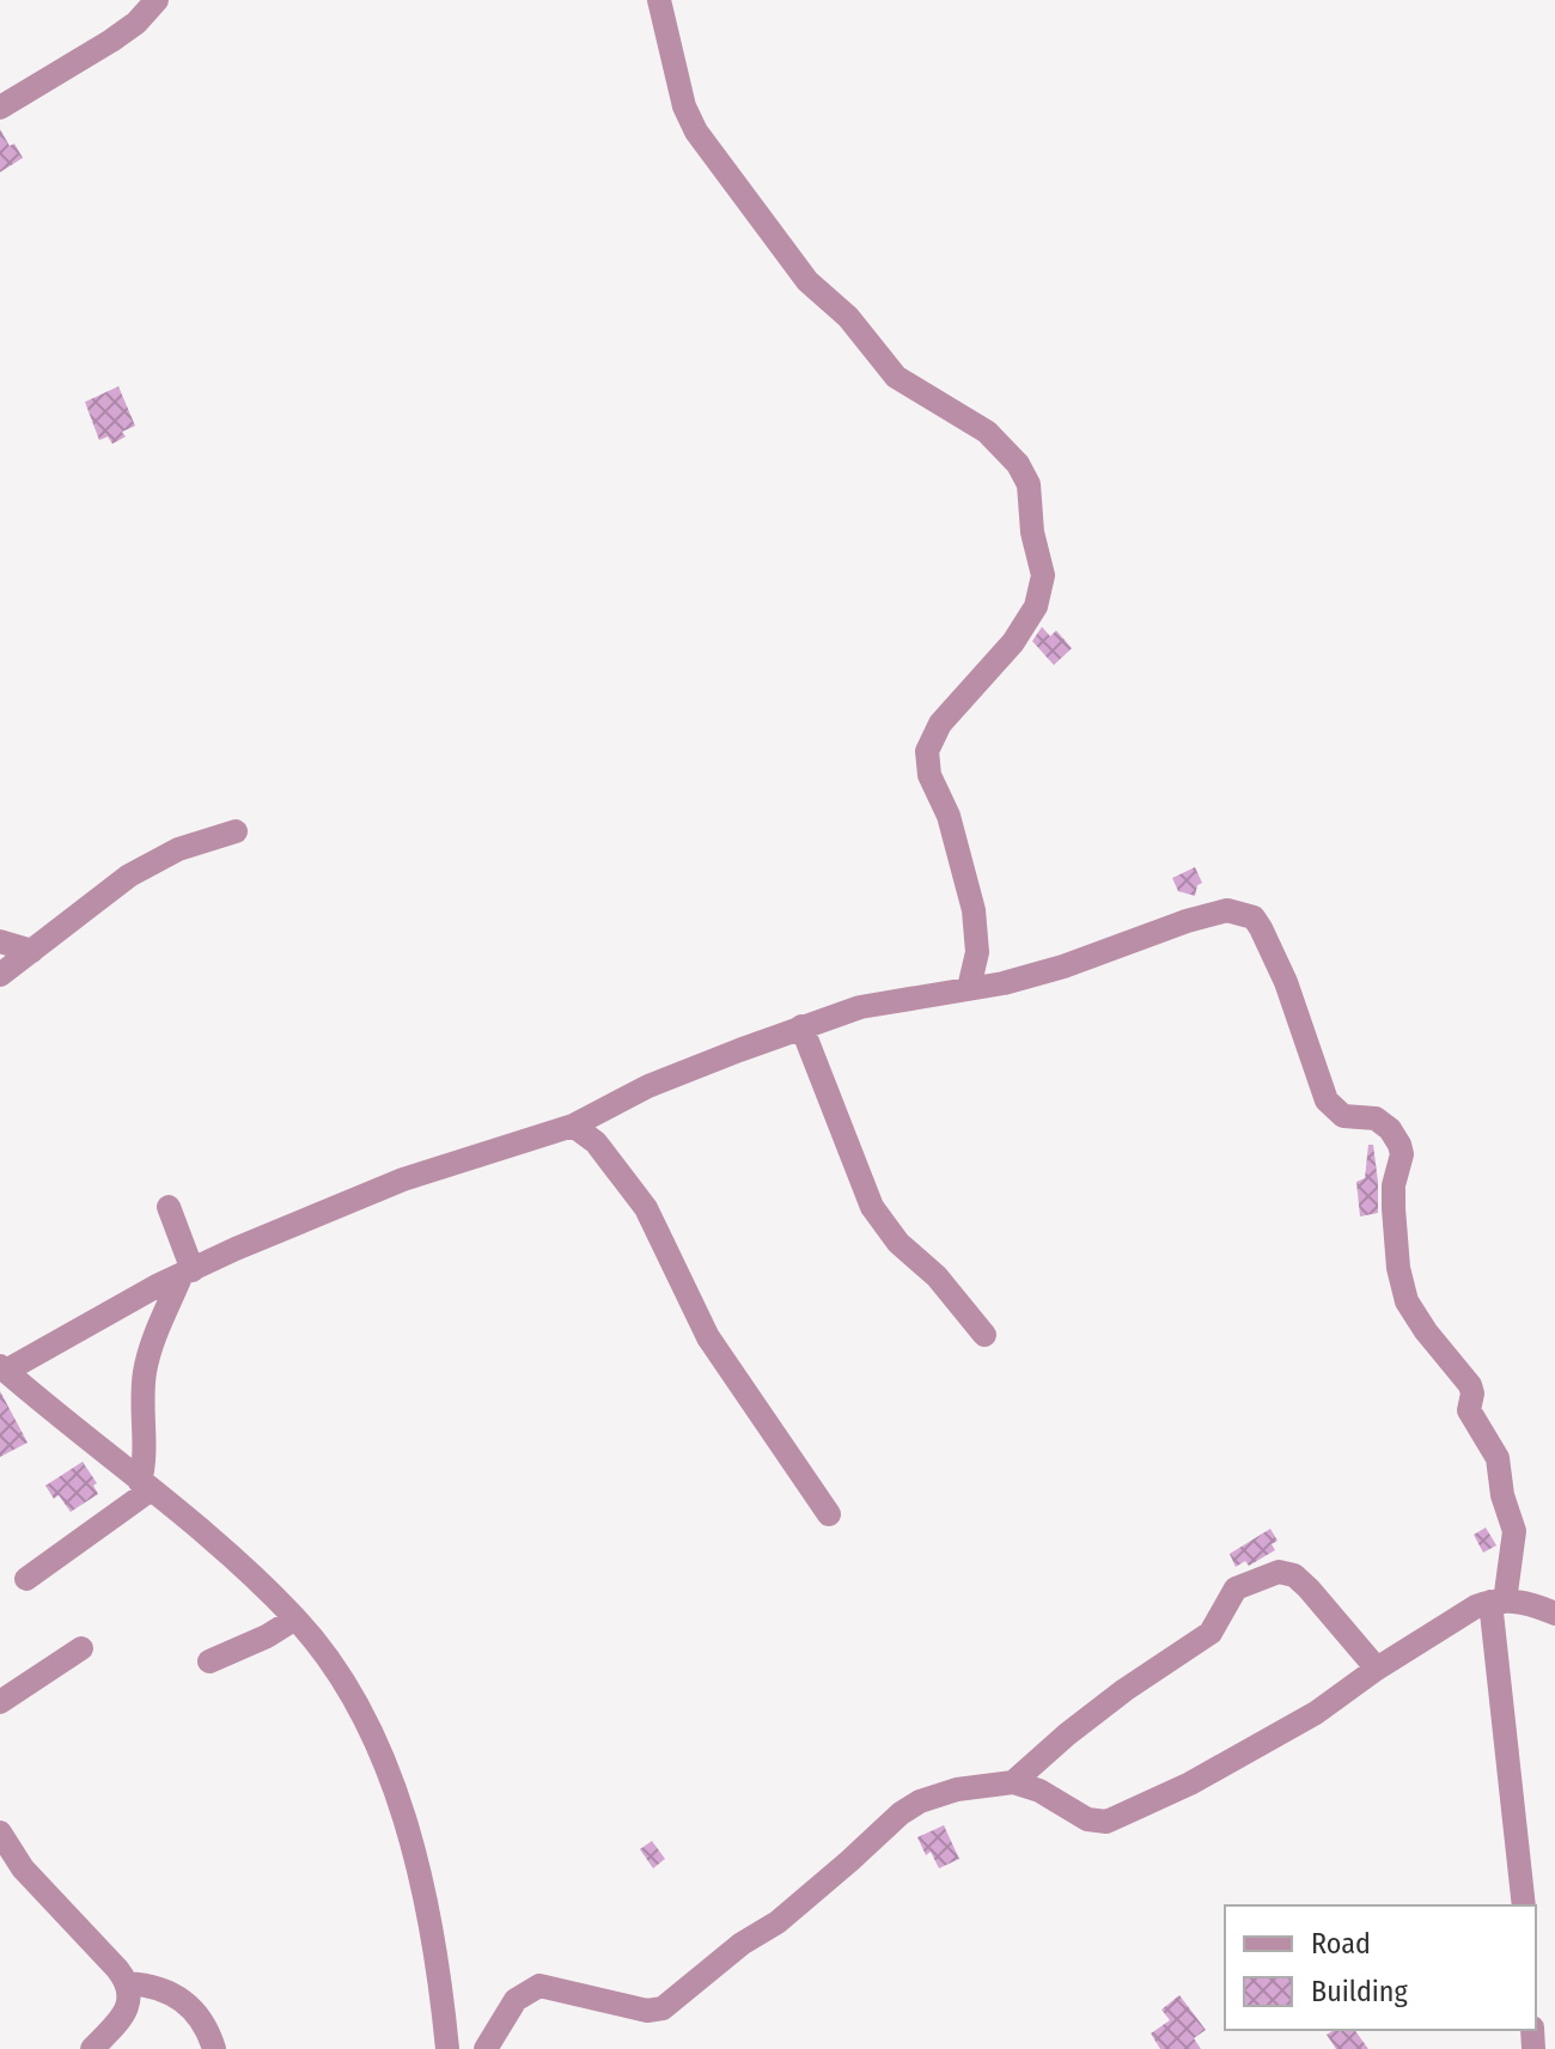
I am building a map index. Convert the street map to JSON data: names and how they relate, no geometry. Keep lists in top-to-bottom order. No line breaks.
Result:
{"legend":["Road","Building"]}
